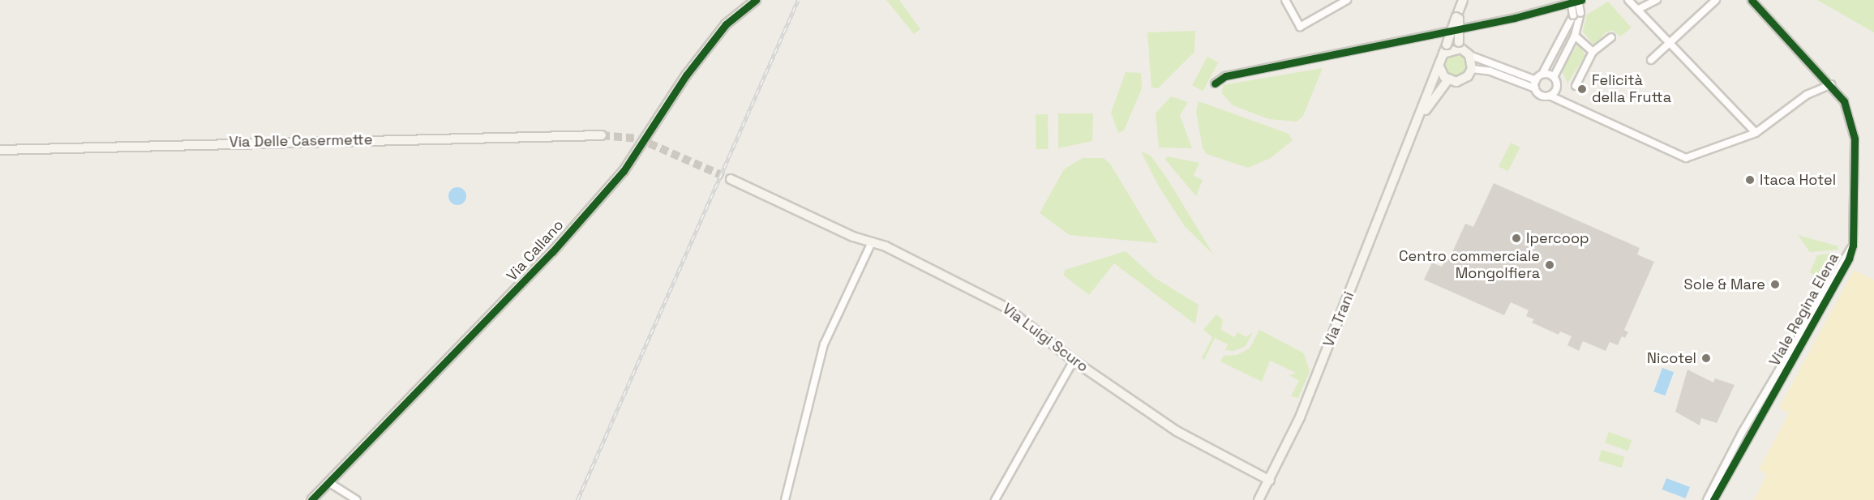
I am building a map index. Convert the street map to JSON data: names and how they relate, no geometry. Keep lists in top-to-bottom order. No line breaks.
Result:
{"streets":{"main road":["Via Delle Casermette","Via Callano","Via Trani","Via Luigi Scuro"],"street":["Viale Regina Elena"]},"crossings":[["Via Trani","Via Luigi Scuro"]],"places":["Felicità della Frutta","Itaca Hotel","Ipercoop","Centro commerciale Mongolfiera","Sole & Mare","Nicotel"]}
